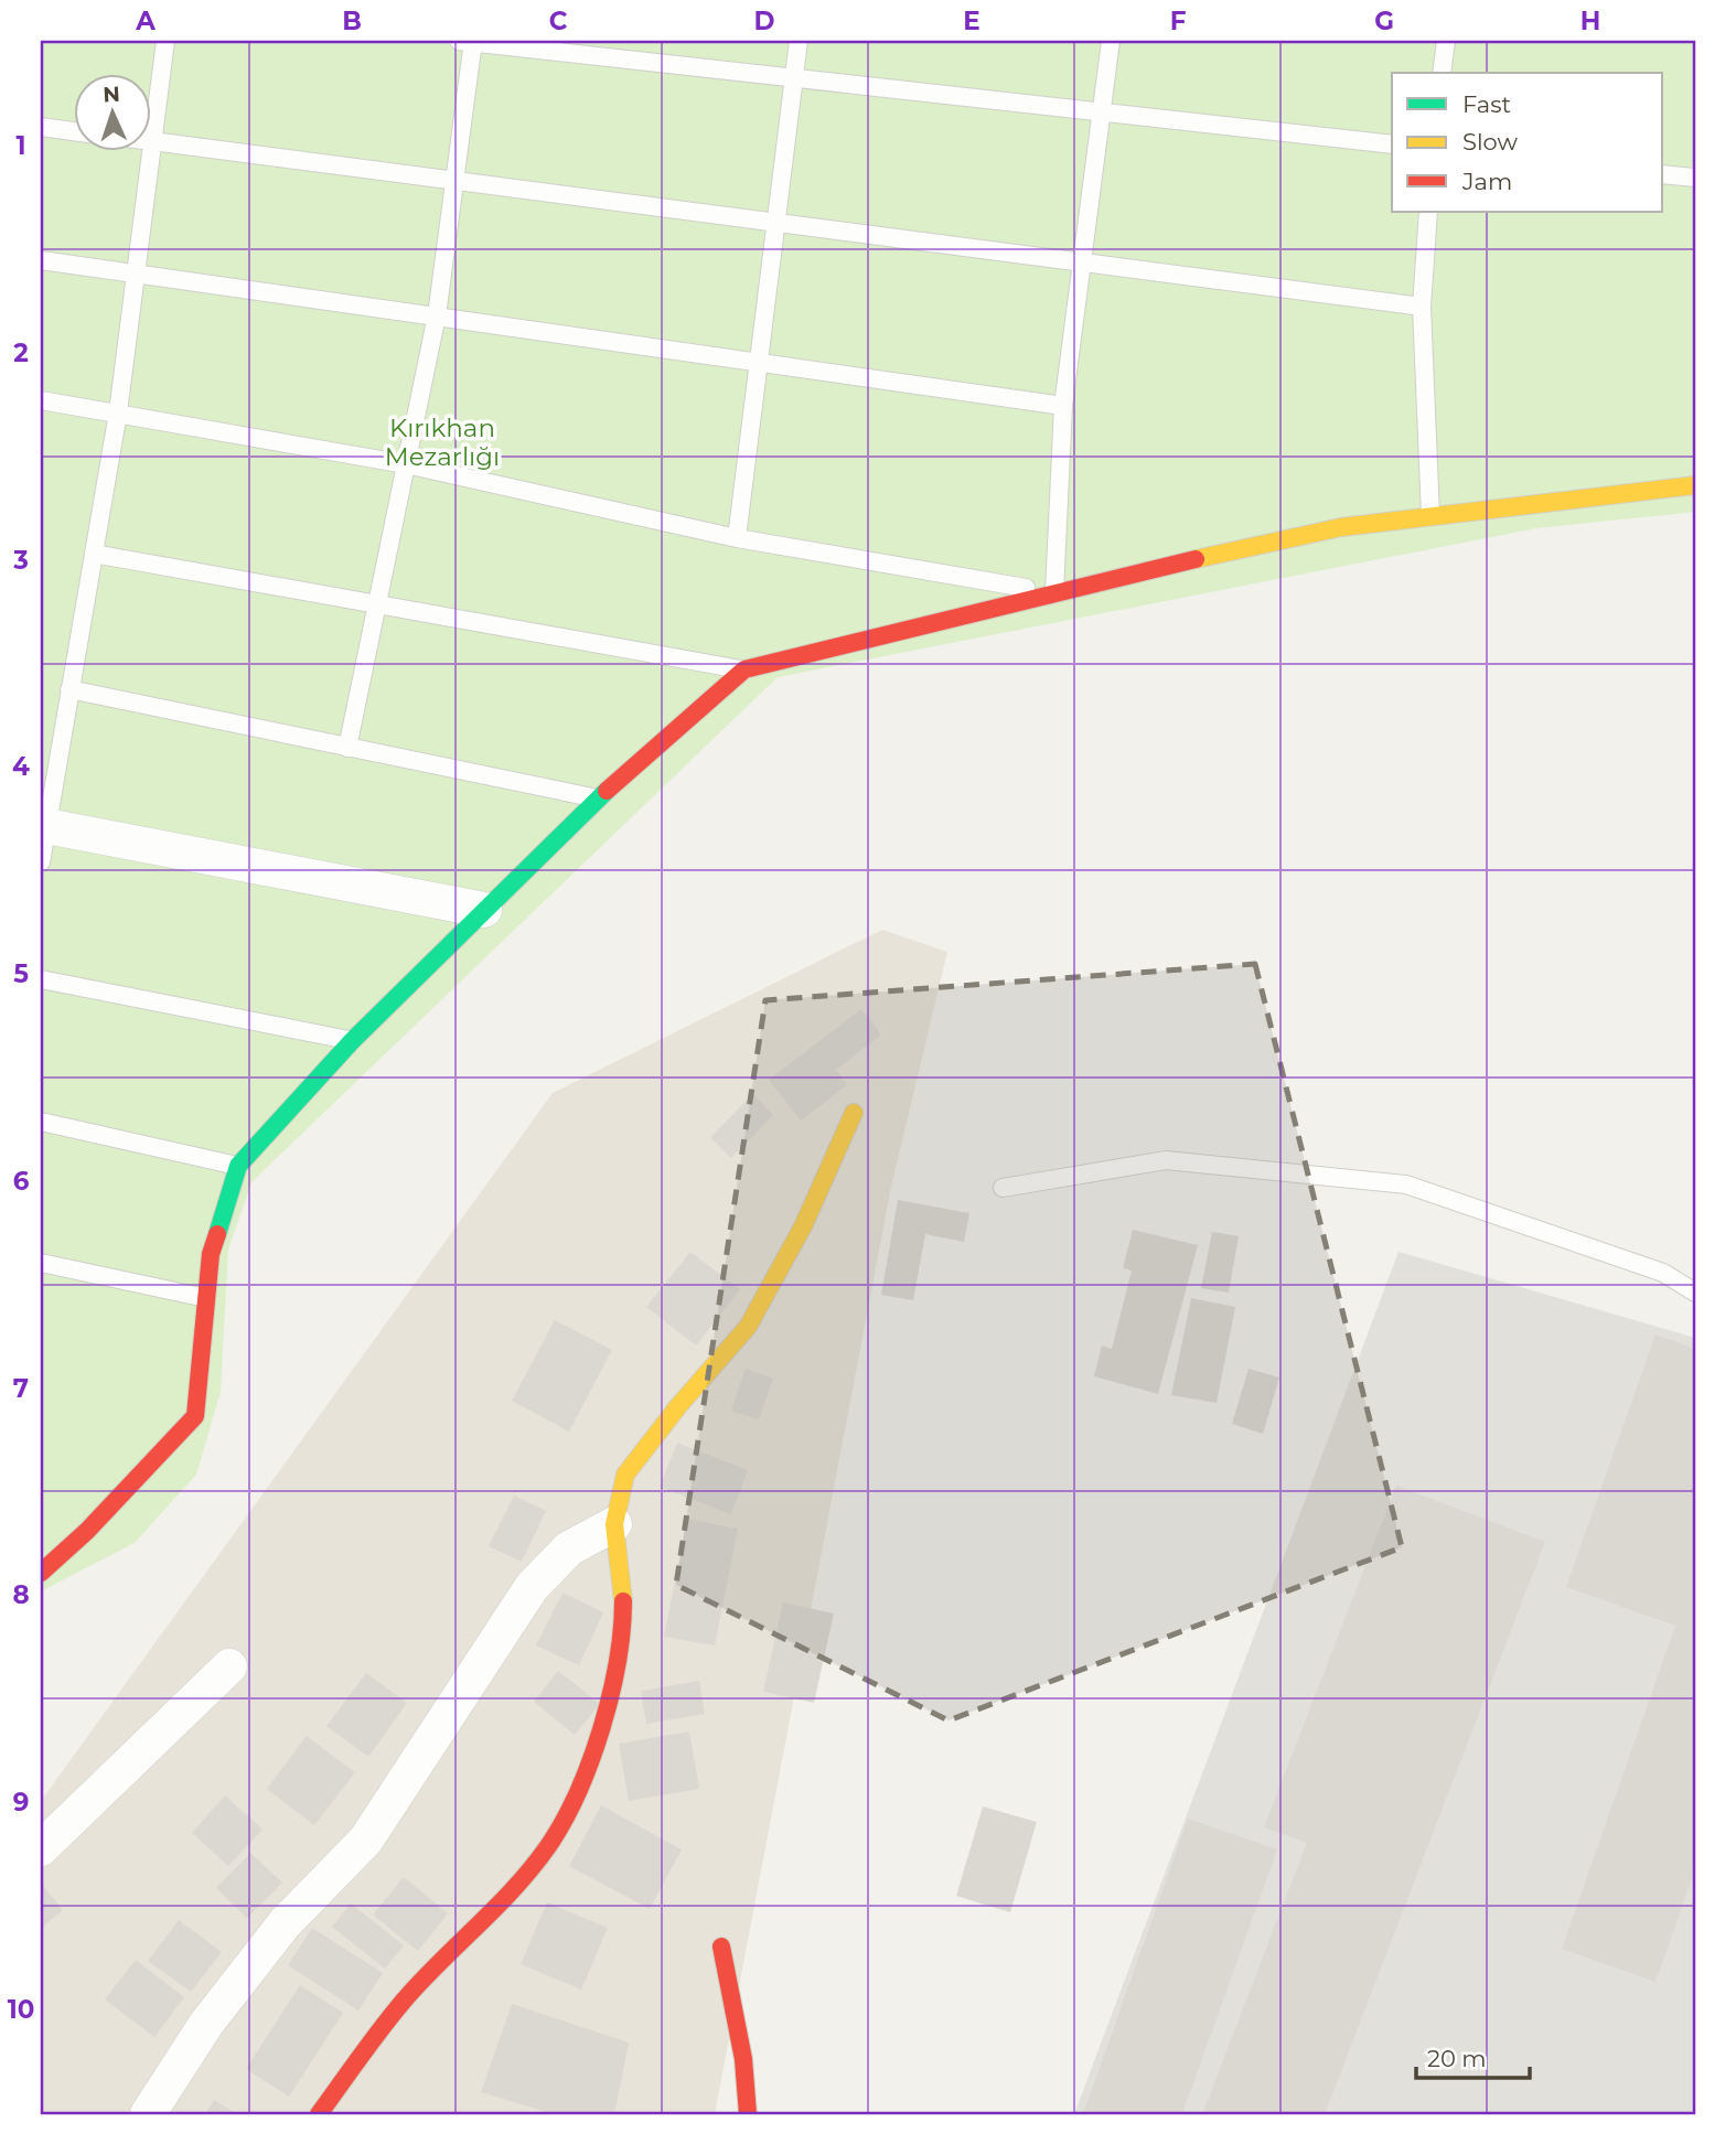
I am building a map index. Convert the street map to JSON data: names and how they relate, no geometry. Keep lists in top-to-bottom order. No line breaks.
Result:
{"parks":["Kırıkhan Mezarlığı"],"legend":["Fast","Slow","Jam"],"scale_bar":"20 m","north":"top","grid":{"columns":["A","B","C","D","E","F","G","H"],"rows":["1","2","3","4","5","6","7","8","9","10"]}}
